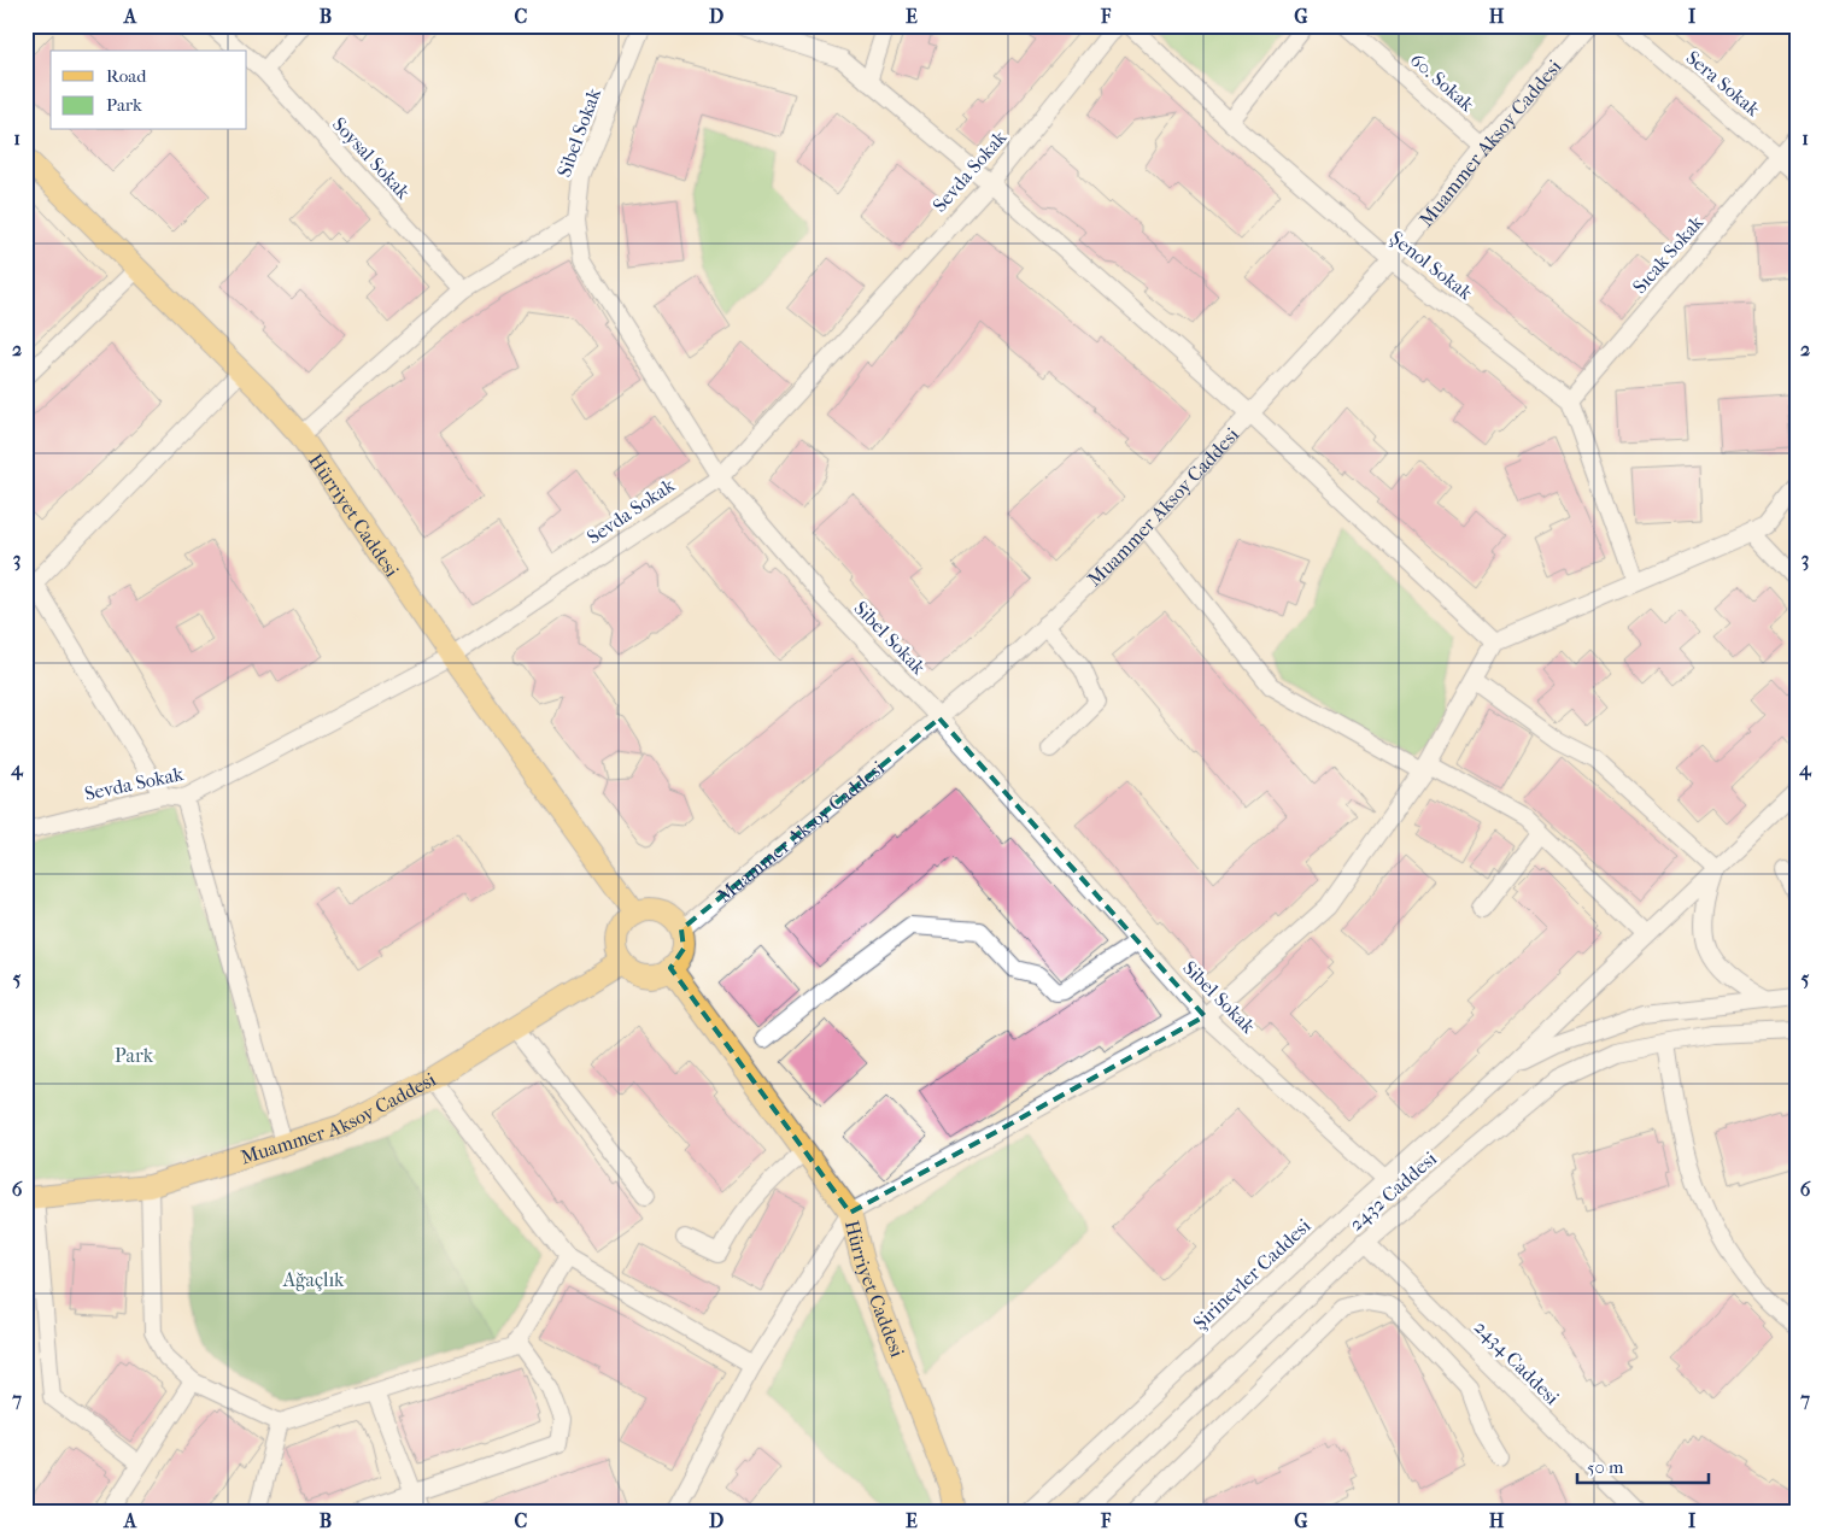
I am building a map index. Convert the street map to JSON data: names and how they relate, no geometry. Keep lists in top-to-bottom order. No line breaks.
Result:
{"streets":{"main road":["Muammer Aksoy Caddesi","Hürriyet Caddesi"],"street":["60. Sokak","Sera Sokak","Sibel Sokak","Soysal Sokak","Sevda Sokak","Sıcak Sokak","Şenol Sokak","2432 Caddesi","Şirinevler Caddesi","2434 Caddesi"]},"crossings":[["60. Sokak","Muammer Aksoy Caddesi"],["Sera Sokak","Sıcak Sokak"],["Sibel Sokak","Muammer Aksoy Caddesi"],["Sibel Sokak","Sevda Sokak"],["Sibel Sokak","Şirinevler Caddesi"],["Muammer Aksoy Caddesi","Şenol Sokak"],["Muammer Aksoy Caddesi","Hürriyet Caddesi"],["Sevda Sokak","Hürriyet Caddesi"],["Sıcak Sokak","Şenol Sokak"],["2432 Caddesi","2434 Caddesi"]],"parks":["Park","Ağaçlık"],"legend":["Road","Park"],"scale_bar":"50 m","grid":{"columns":["A","B","C","D","E","F","G","H","I"],"rows":["1","2","3","4","5","6","7"]}}
